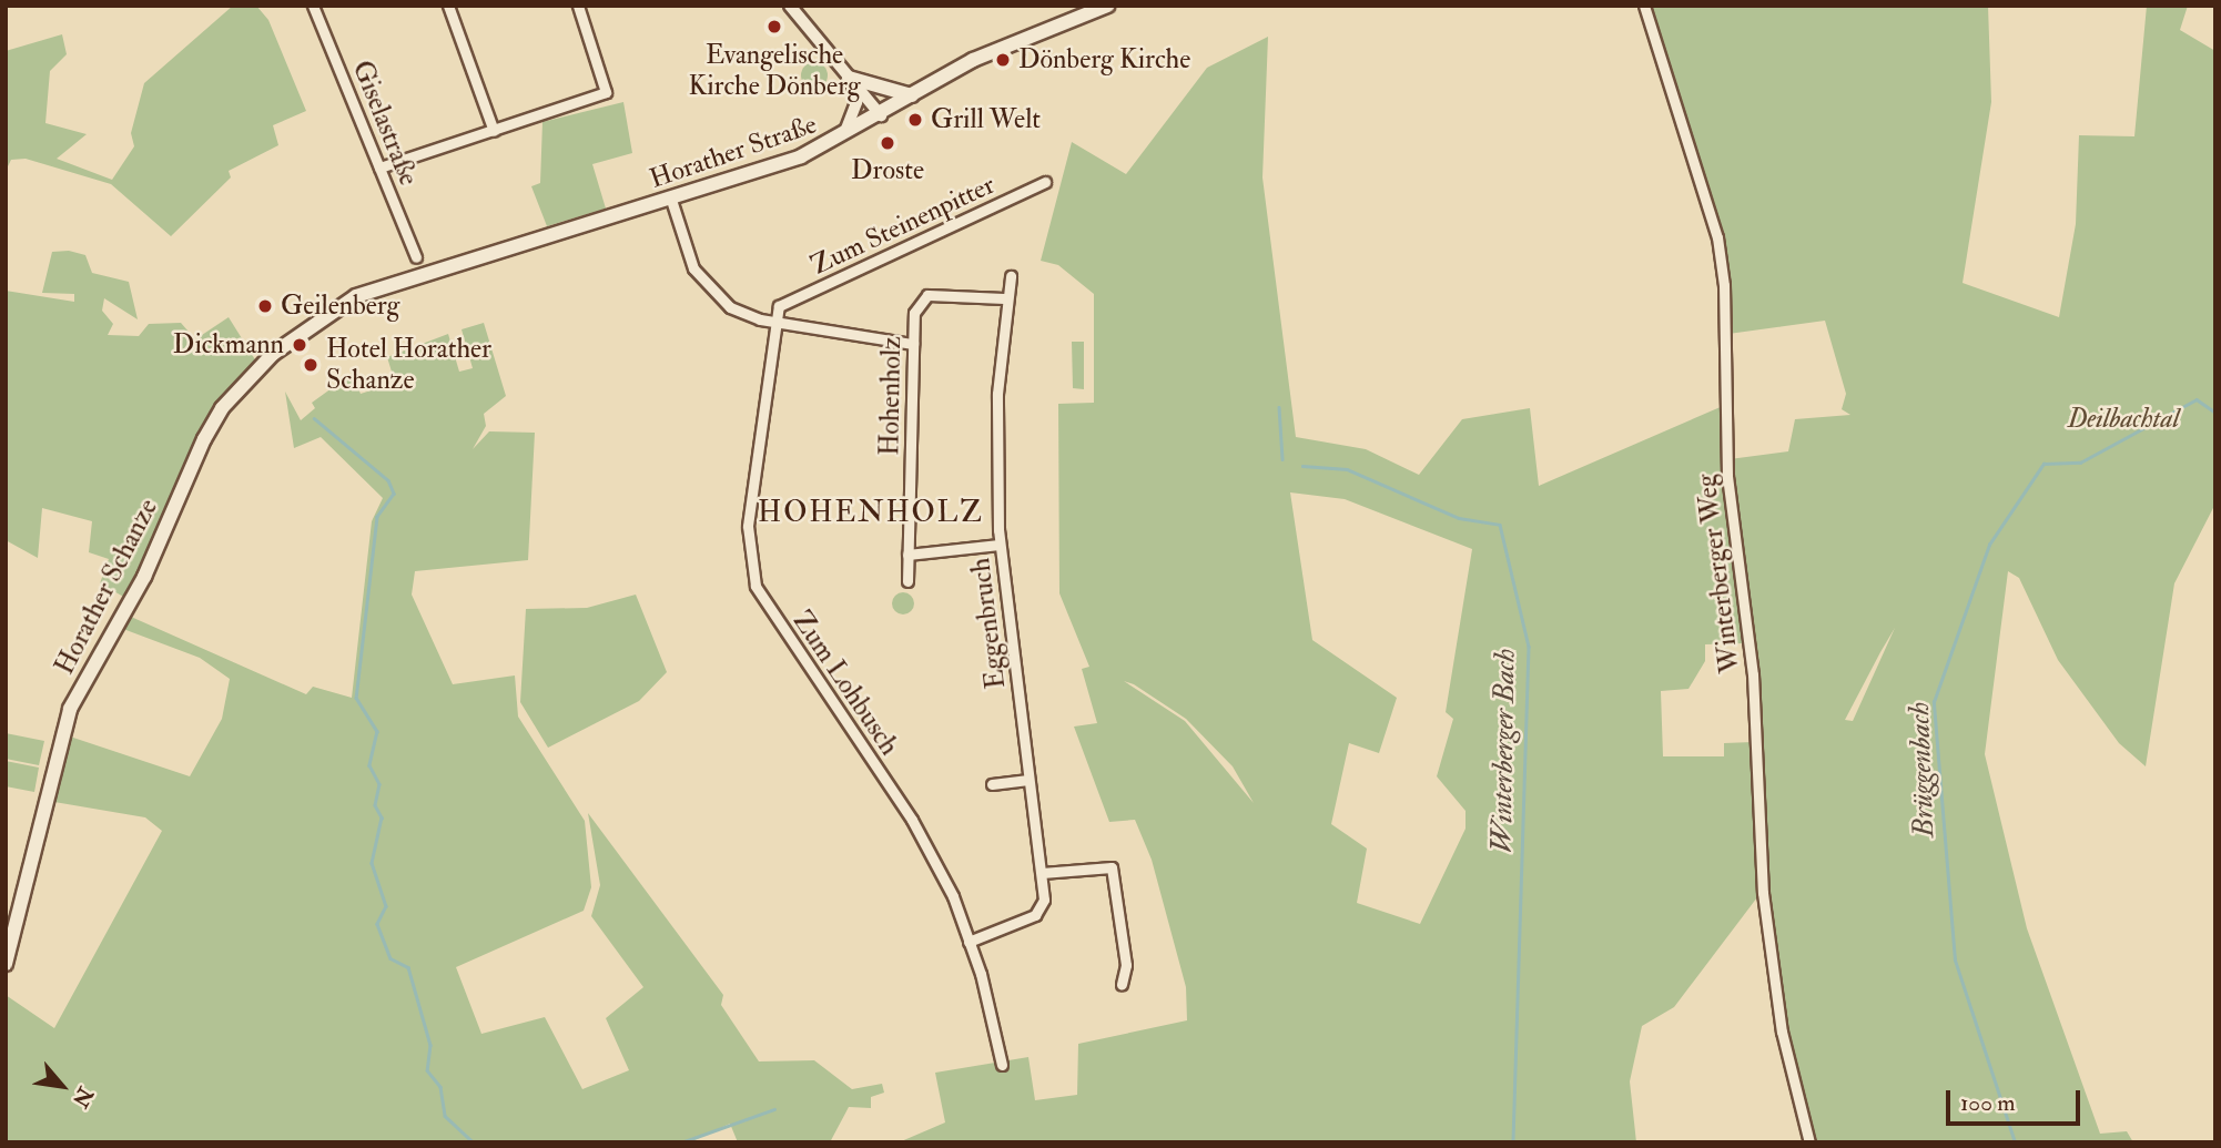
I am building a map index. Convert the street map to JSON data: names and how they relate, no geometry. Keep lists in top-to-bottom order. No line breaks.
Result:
{"streets":{"main road":["Horather Straße","Horather Schanze"],"street":["Giselastraße","Zum Steinenpitter","Hohenholz","Winterberger Weg","Eggenbruch","Zum Lohbusch"]},"crossings":[["Horather Straße","Horather Schanze"],["Zum Steinenpitter","Zum Lohbusch"],["Hohenholz","Eggenbruch"],["Eggenbruch","Zum Lohbusch"]],"districts":["HOHENHOLZ"],"water":["Winterberger Bach","Brüggenbach"],"parks":["Deilbachtal"],"places":["Evangelische Kirche Dönberg","Dönberg Kirche","Grill Welt","Droste","Geilenberg","Dickmann","Hotel Horather Schanze"],"scale_bar":"100 m","north":"bottom right"}
